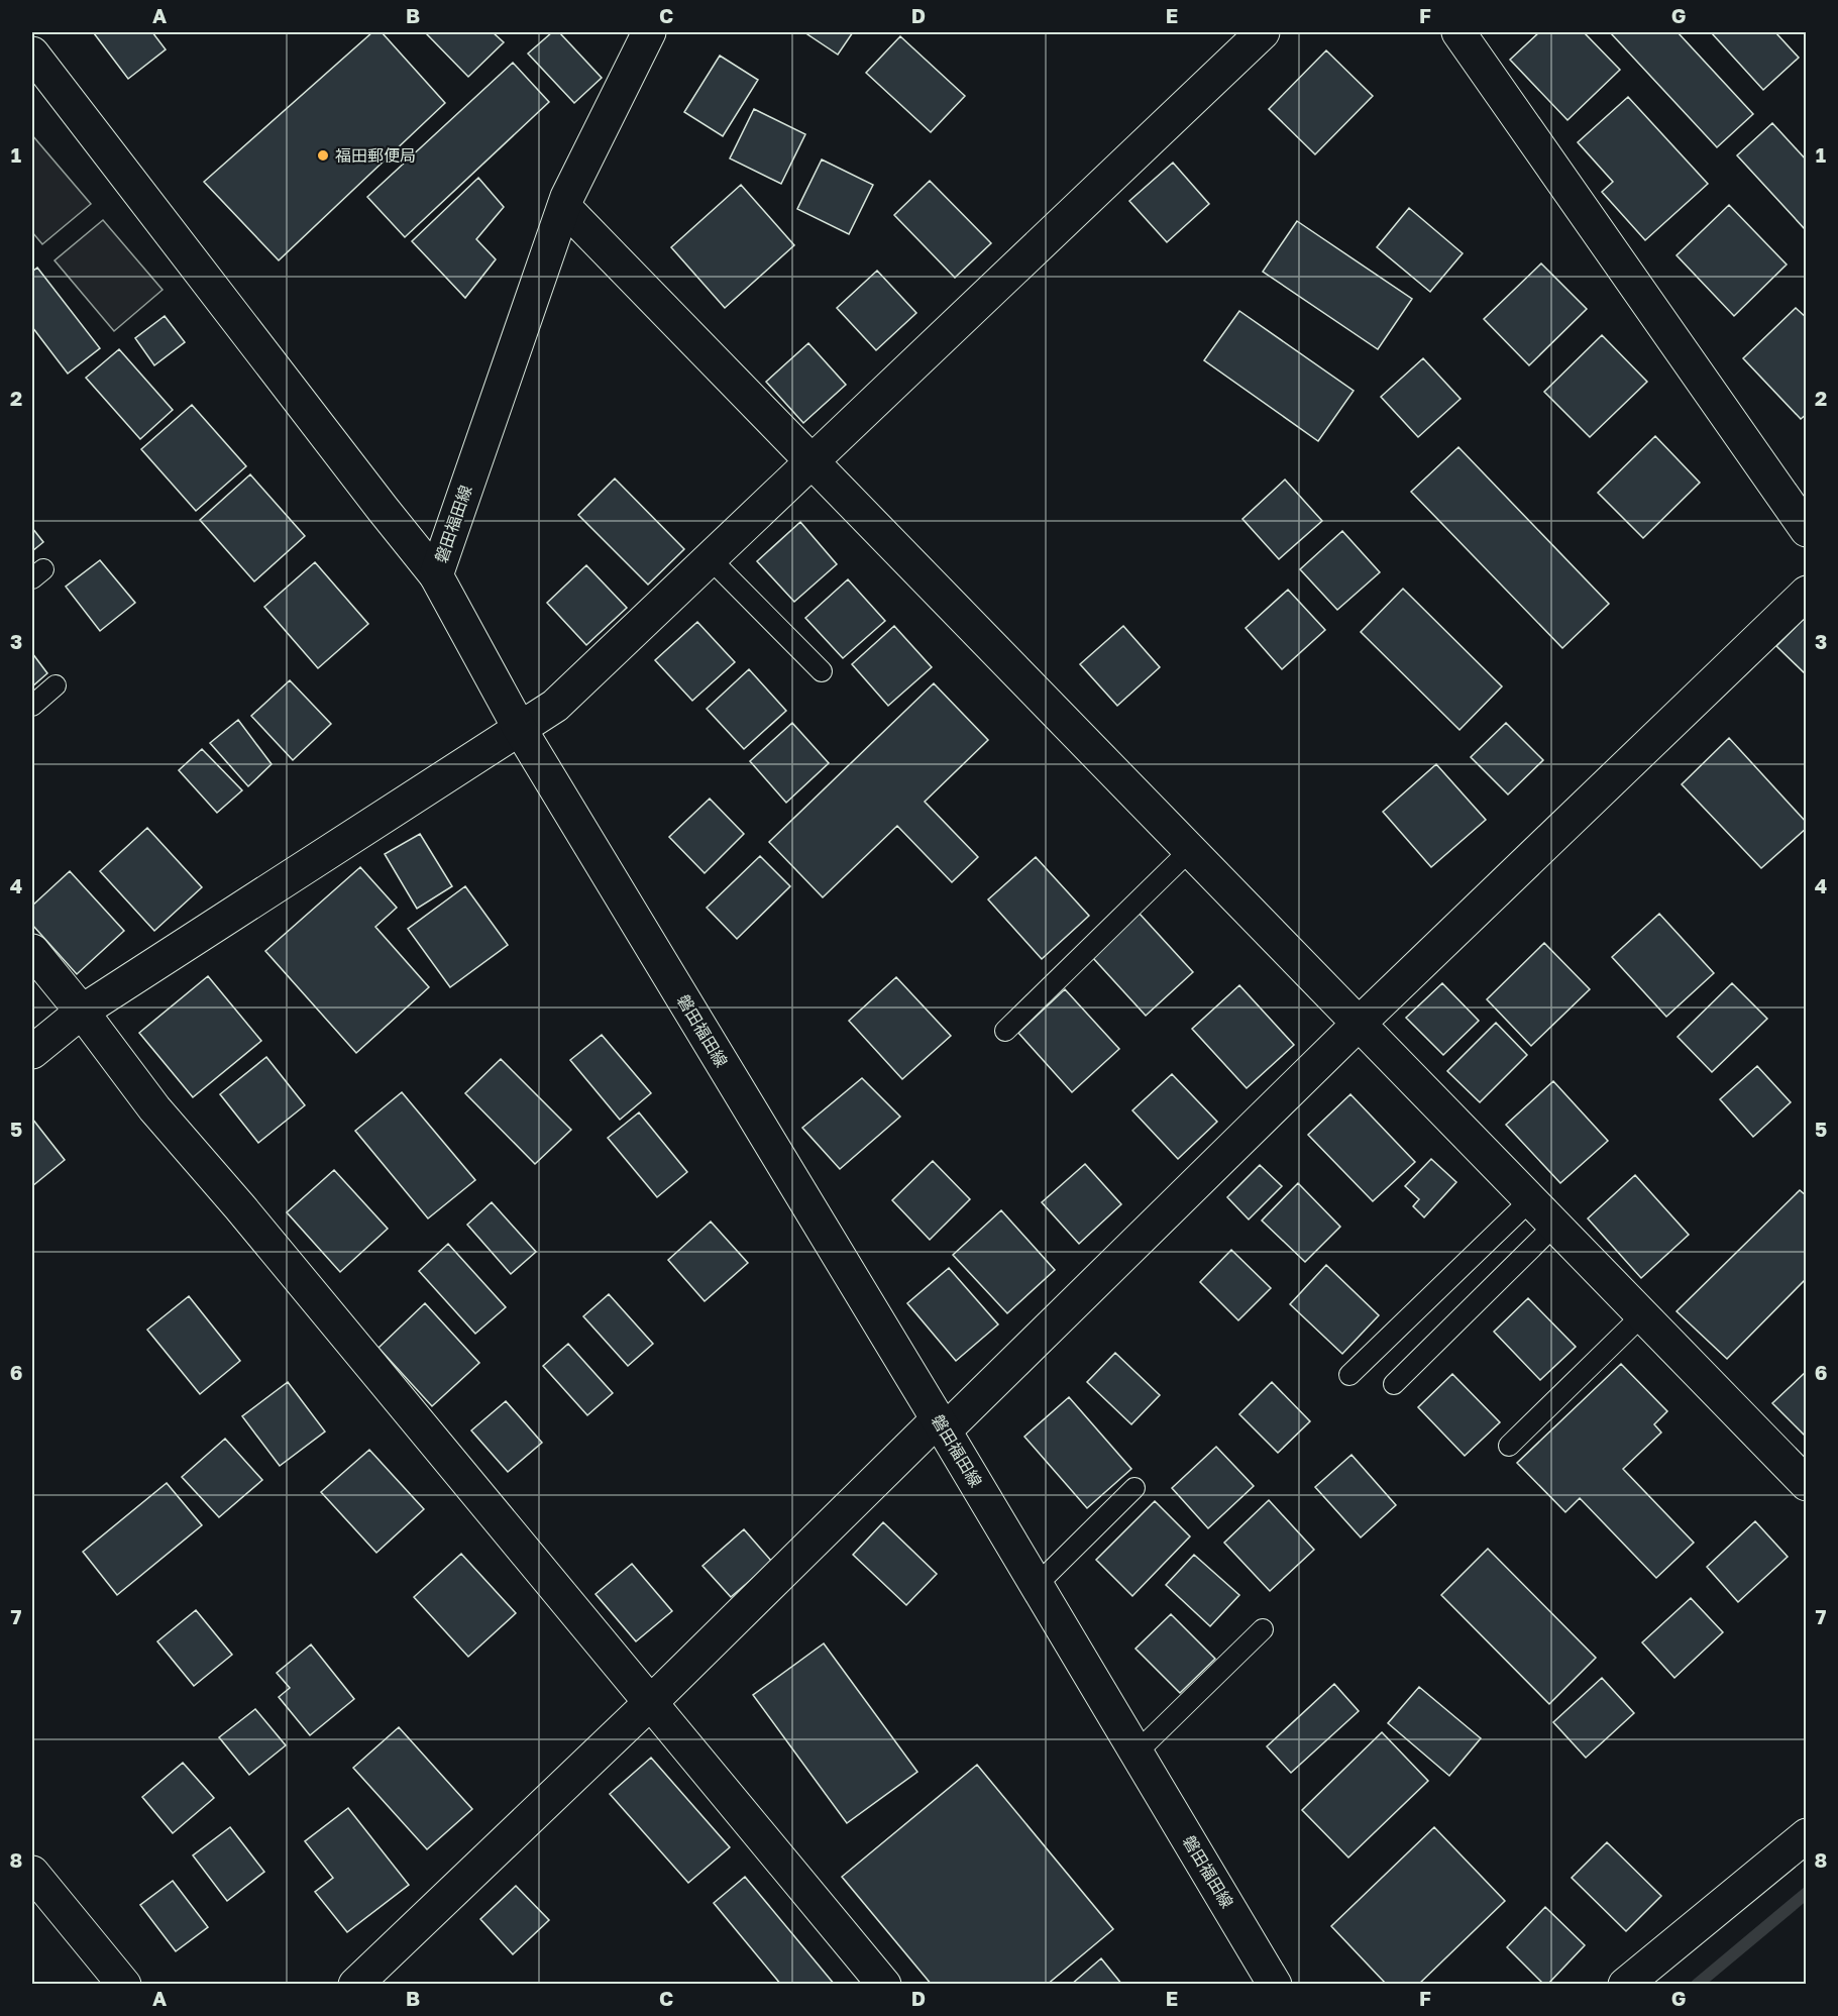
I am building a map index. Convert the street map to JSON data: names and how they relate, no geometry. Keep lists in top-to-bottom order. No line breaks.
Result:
{"streets":{"street":["磐田福田線"]},"places":["福田郵便局"],"grid":{"columns":["A","B","C","D","E","F","G"],"rows":["1","2","3","4","5","6","7","8"]}}
